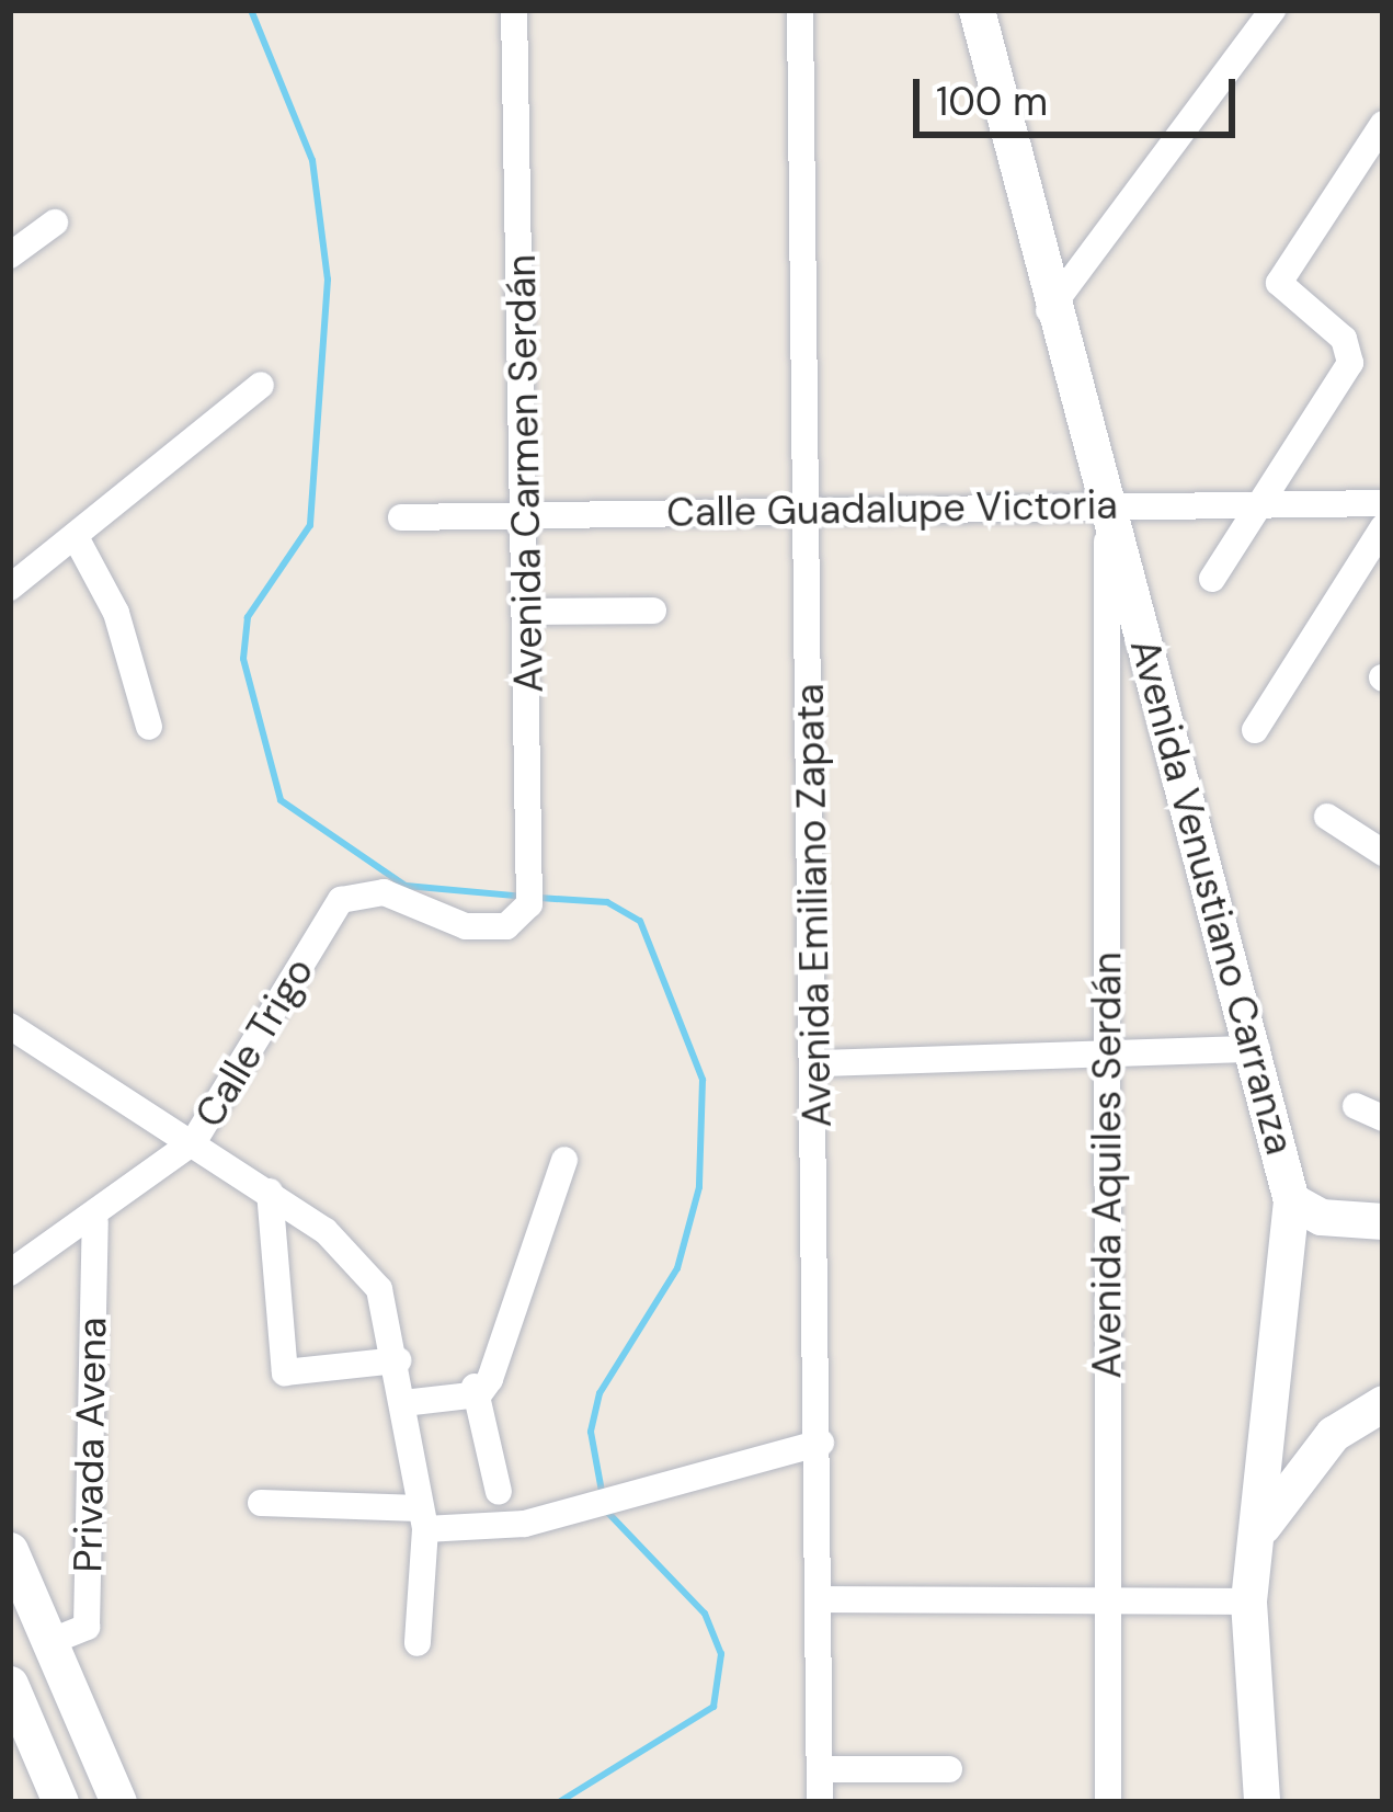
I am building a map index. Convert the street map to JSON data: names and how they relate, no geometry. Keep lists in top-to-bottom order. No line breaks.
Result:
{"streets":{"main road":["Avenida Venustiano Carranza"],"street":["Avenida Carmen Serdán","Calle Guadalupe Victoria","Avenida Emiliano Zapata","Calle Trigo","Avenida Aquiles Serdán","Privada Avena"]},"crossings":[["Avenida Carmen Serdán","Calle Guadalupe Victoria"],["Avenida Carmen Serdán","Calle Trigo"],["Calle Guadalupe Victoria","Avenida Venustiano Carranza"],["Calle Guadalupe Victoria","Avenida Emiliano Zapata"],["Calle Guadalupe Victoria","Avenida Aquiles Serdán"],["Avenida Venustiano Carranza","Avenida Aquiles Serdán"],["Calle Trigo","Privada Avena"]],"scale_bar":"100 m"}
